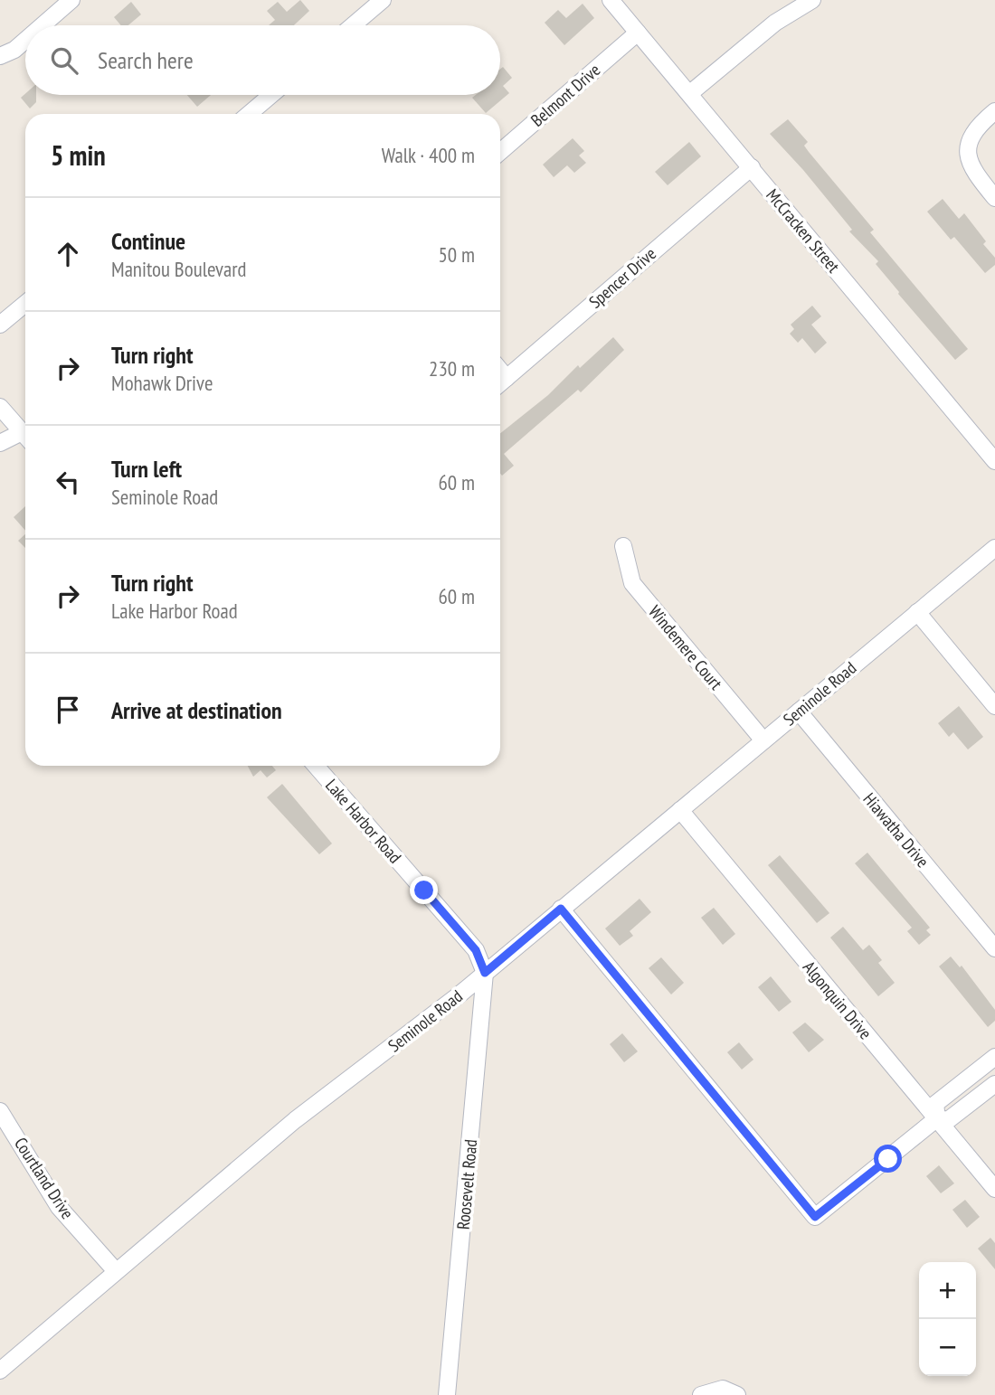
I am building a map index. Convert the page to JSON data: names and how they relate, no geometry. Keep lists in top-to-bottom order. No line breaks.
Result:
{"streets":{"street":["Belmont Drive","McCracken Street","Spencer Drive","Windemere Court","Seminole Road","Lake Harbor Road","Hiawatha Drive","Algonquin Drive","Courtland Drive","Roosevelt Road"]},"crossings":[["Belmont Drive","McCracken Street"],["McCracken Street","Spencer Drive"],["Windemere Court","Seminole Road"],["Seminole Road","Lake Harbor Road"],["Seminole Road","Hiawatha Drive"],["Seminole Road","Algonquin Drive"],["Seminole Road","Courtland Drive"],["Seminole Road","Roosevelt Road"],["Lake Harbor Road","Roosevelt Road"]],"page":{"search":"Search here","heading":["5 min","Walk · 400 m"],"list":[["Continue","Manitou Boulevard","50 m"],["Turn right","Mohawk Drive","230 m"],["Turn left","Seminole Road","60 m"],["Turn right","Lake Harbor Road","60 m"],"Arrive at destination"],"map_buttons":["+","−"]}}
